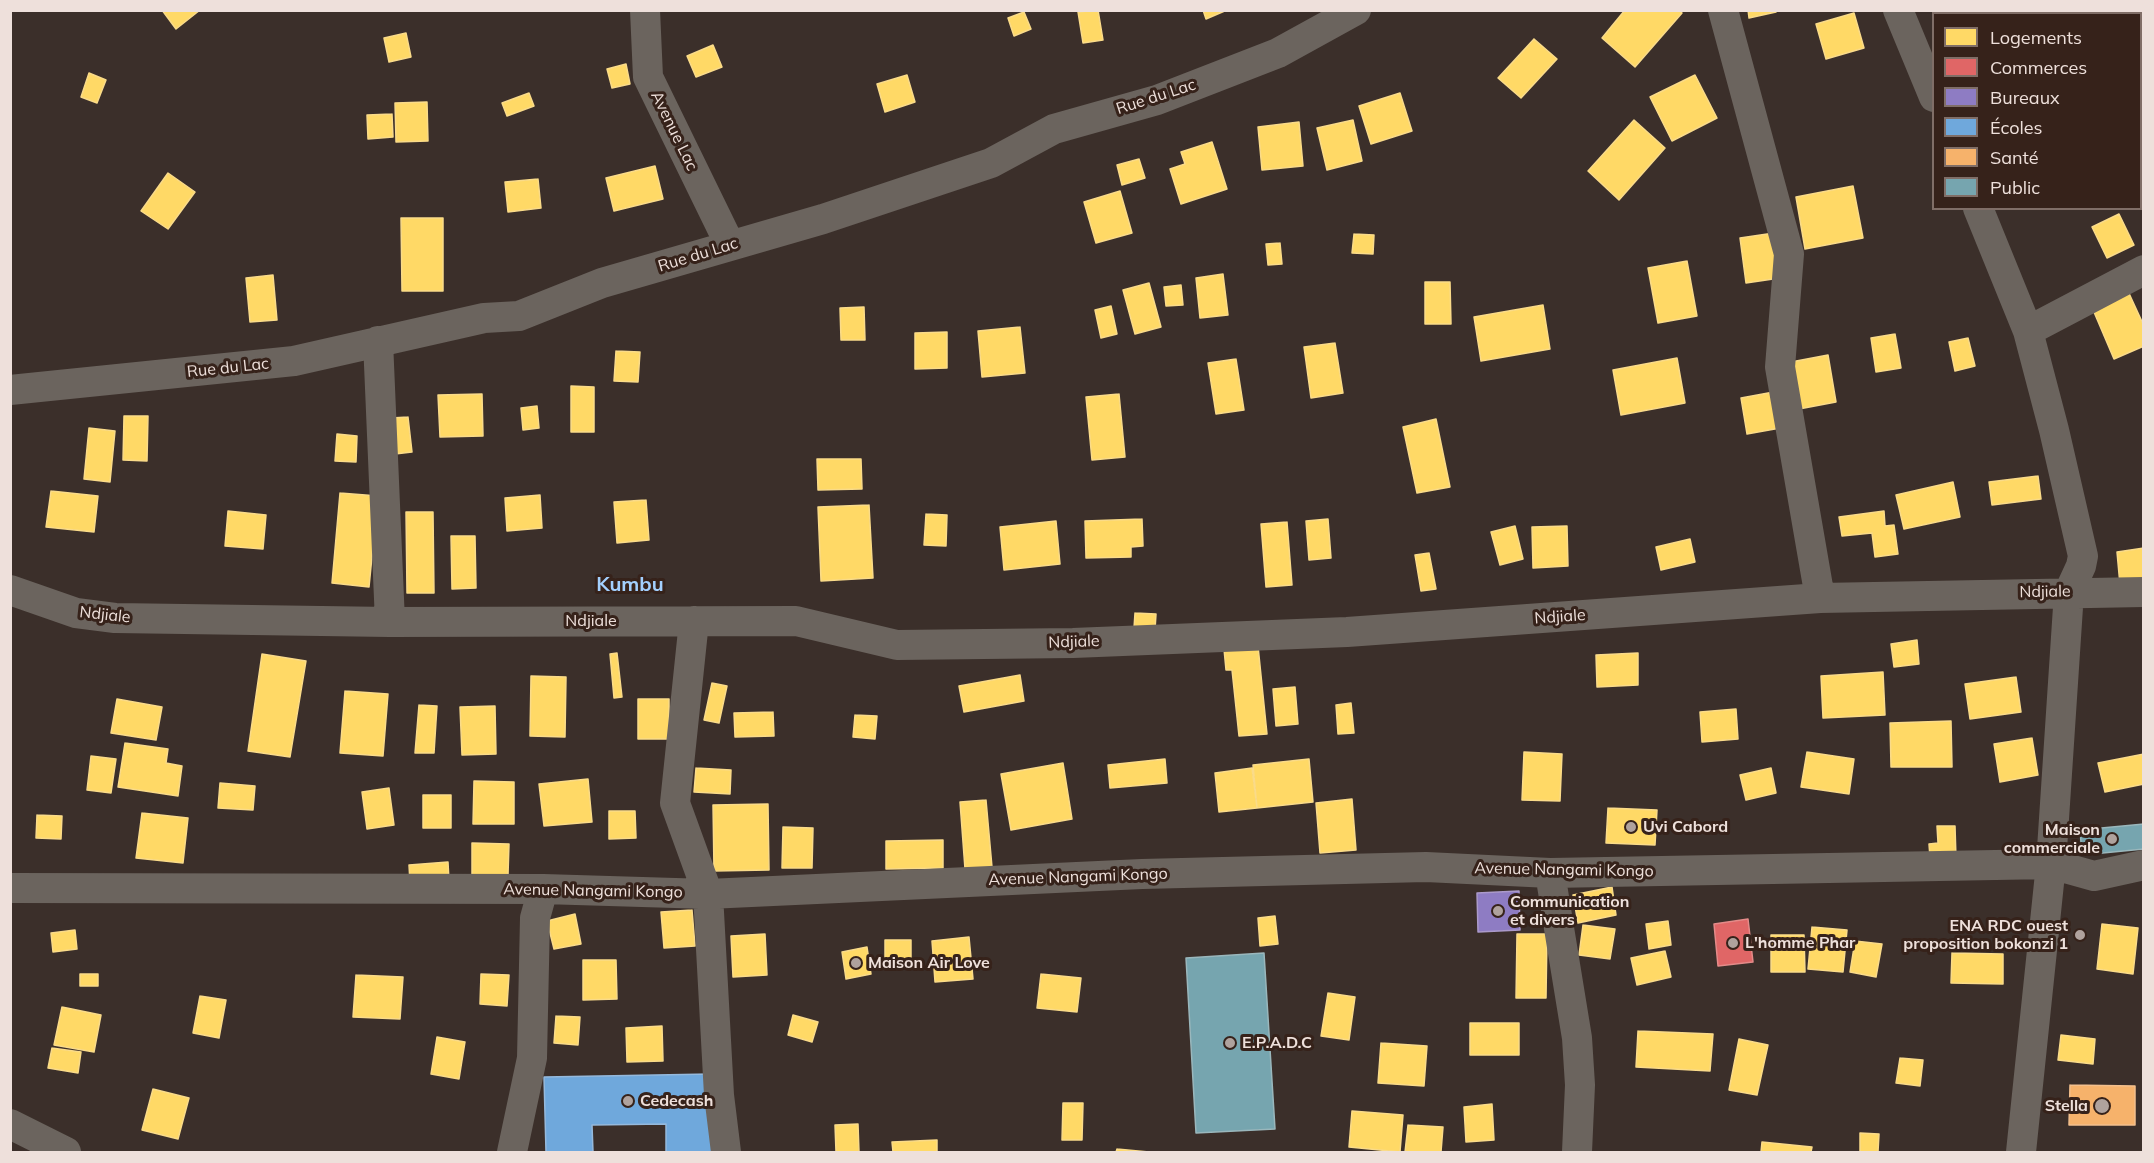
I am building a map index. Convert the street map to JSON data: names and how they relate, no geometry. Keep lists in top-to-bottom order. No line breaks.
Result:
{"streets":{"street":["Rue du Lac","Avenue Lac","Ndjiale","Avenue Nangami Kongo"]},"crossings":[["Rue du Lac","Avenue Lac"]],"districts":["Kumbu"],"places":["Uvi Cabord","Maison commerciale","Communication et divers","ENA RDC ouest proposition bokonzi 1","L'homme Phar","Maison Air Love","E.P.A.D.C","Cedecash","Stella"],"legend":["Logements","Commerces","Bureaux","Écoles","Santé","Public"]}
